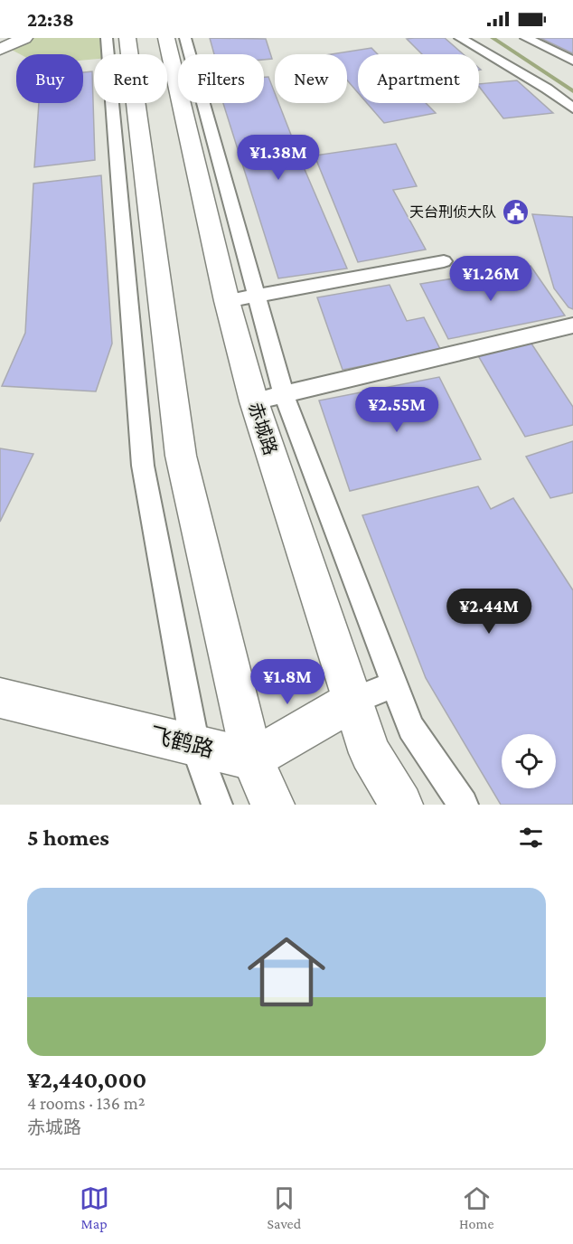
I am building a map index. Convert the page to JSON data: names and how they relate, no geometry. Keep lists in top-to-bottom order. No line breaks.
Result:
{"streets":{"main road":["赤城路","飞鹤路"]},"places":{"public building":["天台刑侦大队"]},"page":{"status":"22:38","chip":["Buy","Rent","Filters","New","Apartment"],"price":["¥1.38M","¥1.26M","¥2.55M","¥2.44M","¥1.8M"],"heading":"5 homes","list":[{"name":"¥2,440,000","note":"4 rooms · 136 m² · 赤城路"}],"tabs":["Map","Saved","Home"]}}
